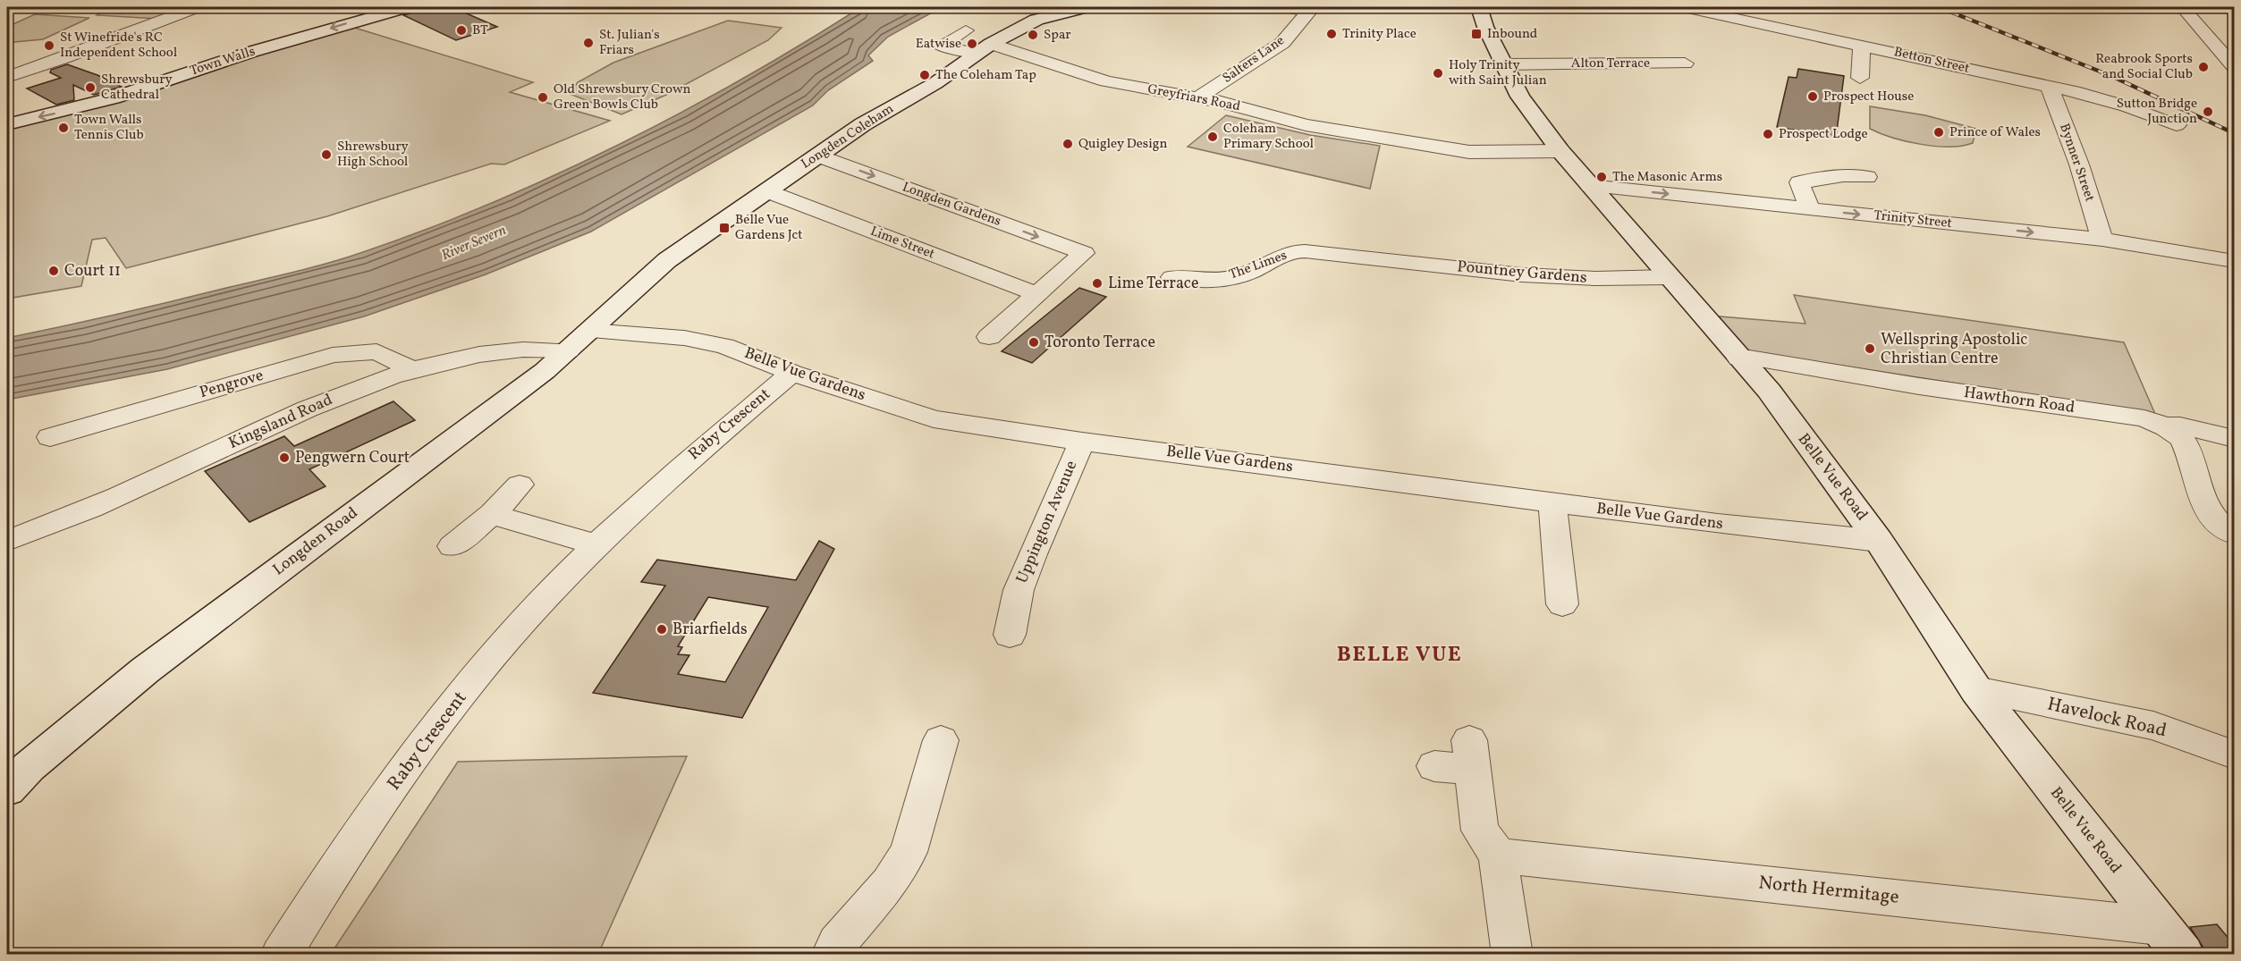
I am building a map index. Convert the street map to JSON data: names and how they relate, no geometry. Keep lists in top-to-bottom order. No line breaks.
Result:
{"streets":{"street":["Salters Lane","Betton Street","Town Walls","Alton Terrace","Greyfriars Road","Longden Coleham","Bynner Street","Longden Gardens","Trinity Street","Lime Street","The Limes","Pountney Gardens","Belle Vue Gardens","Pengrove","Hawthorn Road","Kingsland Road","Raby Crescent","Belle Vue Road","Uppington Avenue","Longden Road","Havelock Road","North Hermitage"]},"crossings":[["Salters Lane","Greyfriars Road"],["Betton Street","Bynner Street"],["Alton Terrace","Belle Vue Road"],["Greyfriars Road","Longden Coleham"],["Greyfriars Road","Belle Vue Road"],["Longden Coleham","Longden Gardens"],["Longden Coleham","Lime Street"],["Longden Coleham","Longden Road"],["Bynner Street","Trinity Street"],["Longden Gardens","Lime Street"],["Trinity Street","Belle Vue Road"],["The Limes","Pountney Gardens"],["Pountney Gardens","Belle Vue Road"],["Belle Vue Gardens","Kingsland Road"],["Belle Vue Gardens","Raby Crescent"],["Belle Vue Gardens","Belle Vue Road"],["Belle Vue Gardens","Uppington Avenue"],["Belle Vue Gardens","Longden Road"],["Pengrove","Kingsland Road"],["Hawthorn Road","Belle Vue Road"],["Kingsland Road","Longden Road"],["Belle Vue Road","Havelock Road"],["Belle Vue Road","North Hermitage"]],"one_way":["Trinity Street"],"districts":["BELLE VUE"],"water":["River Severn"],"places":{"other":["BT","Trinity Place","Spar","St. Julian's Friars","Eatwise","St Winefride's RC Independent School","Reabrook Sports and Social Club","Holy Trinity with Saint Julian","The Coleham Tap","Shrewsbury Cathedral","Prospect House","Old Shrewsbury Crown Green Bowls Club","Sutton Bridge Junction","Town Walls Tennis Club","Prince of Wales","Prospect Lodge","Coleham Primary School","Quigley Design","Shrewsbury High School","The Masonic Arms","Court 11","Lime Terrace","Toronto Terrace","Wellspring Apostolic Christian Centre","Pengwern Court","Briarfields"],"transit":["Inbound","Belle Vue Gardens Jct"]}}
